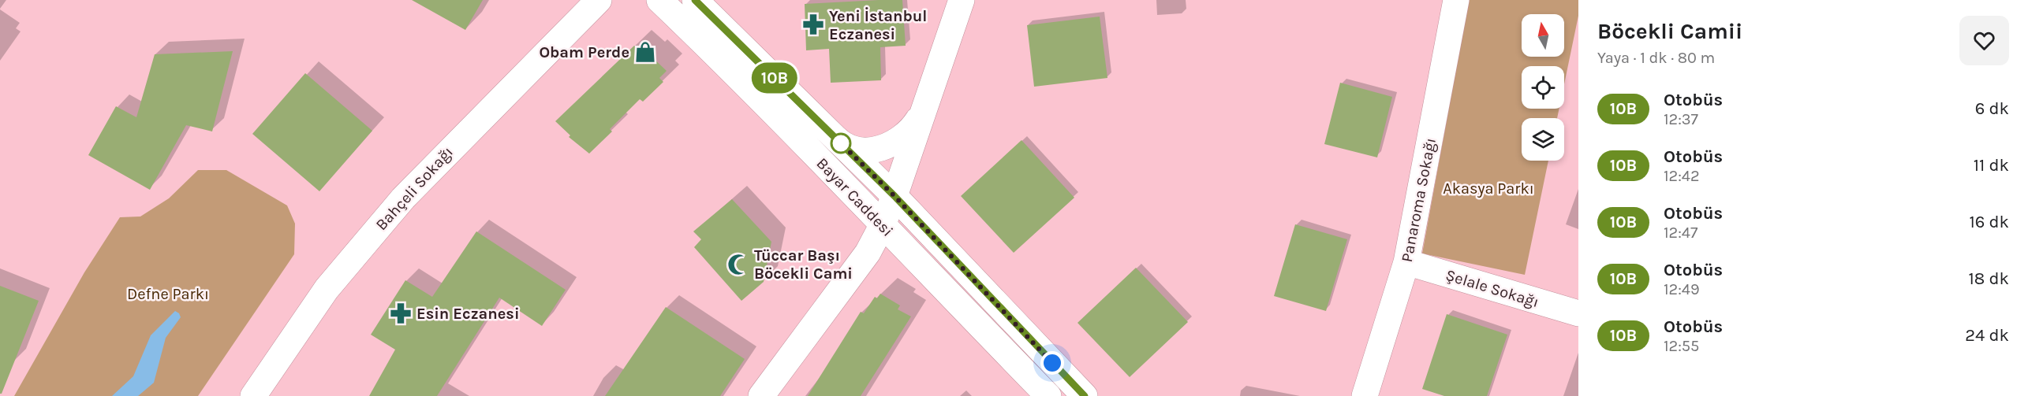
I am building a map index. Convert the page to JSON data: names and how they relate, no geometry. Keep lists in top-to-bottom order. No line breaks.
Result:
{"streets":{"street":["Bahçeli Sokağı","Bayar Caddesi","Panaroma Sokağı","Şelale Sokağı"]},"crossings":[["Panaroma Sokağı","Şelale Sokağı"]],"parks":["Akasya Parkı","Defne Parkı"],"places":{"pharmacy":["Yeni İstanbul Eczanesi","Esin Eczanesi"],"shop":["Obam Perde"],"mosque":["Tüccar Başı Böcekli Cami"]},"lines":["bus line 10B"],"north":"top","page":{"on_map":"10B","heading":["Böcekli Camii","Yaya · 1 dk · 80 m"],"list":[{"mark":"10B","name":"Otobüs","note":"12:37","value":"6 dk"},{"mark":"10B","name":"Otobüs","note":"12:42","value":"11 dk"},{"mark":"10B","name":"Otobüs","note":"12:47","value":"16 dk"},{"mark":"10B","name":"Otobüs","note":"12:49","value":"18 dk"},{"mark":"10B","name":"Otobüs","note":"12:55","value":"24 dk"}]}}
